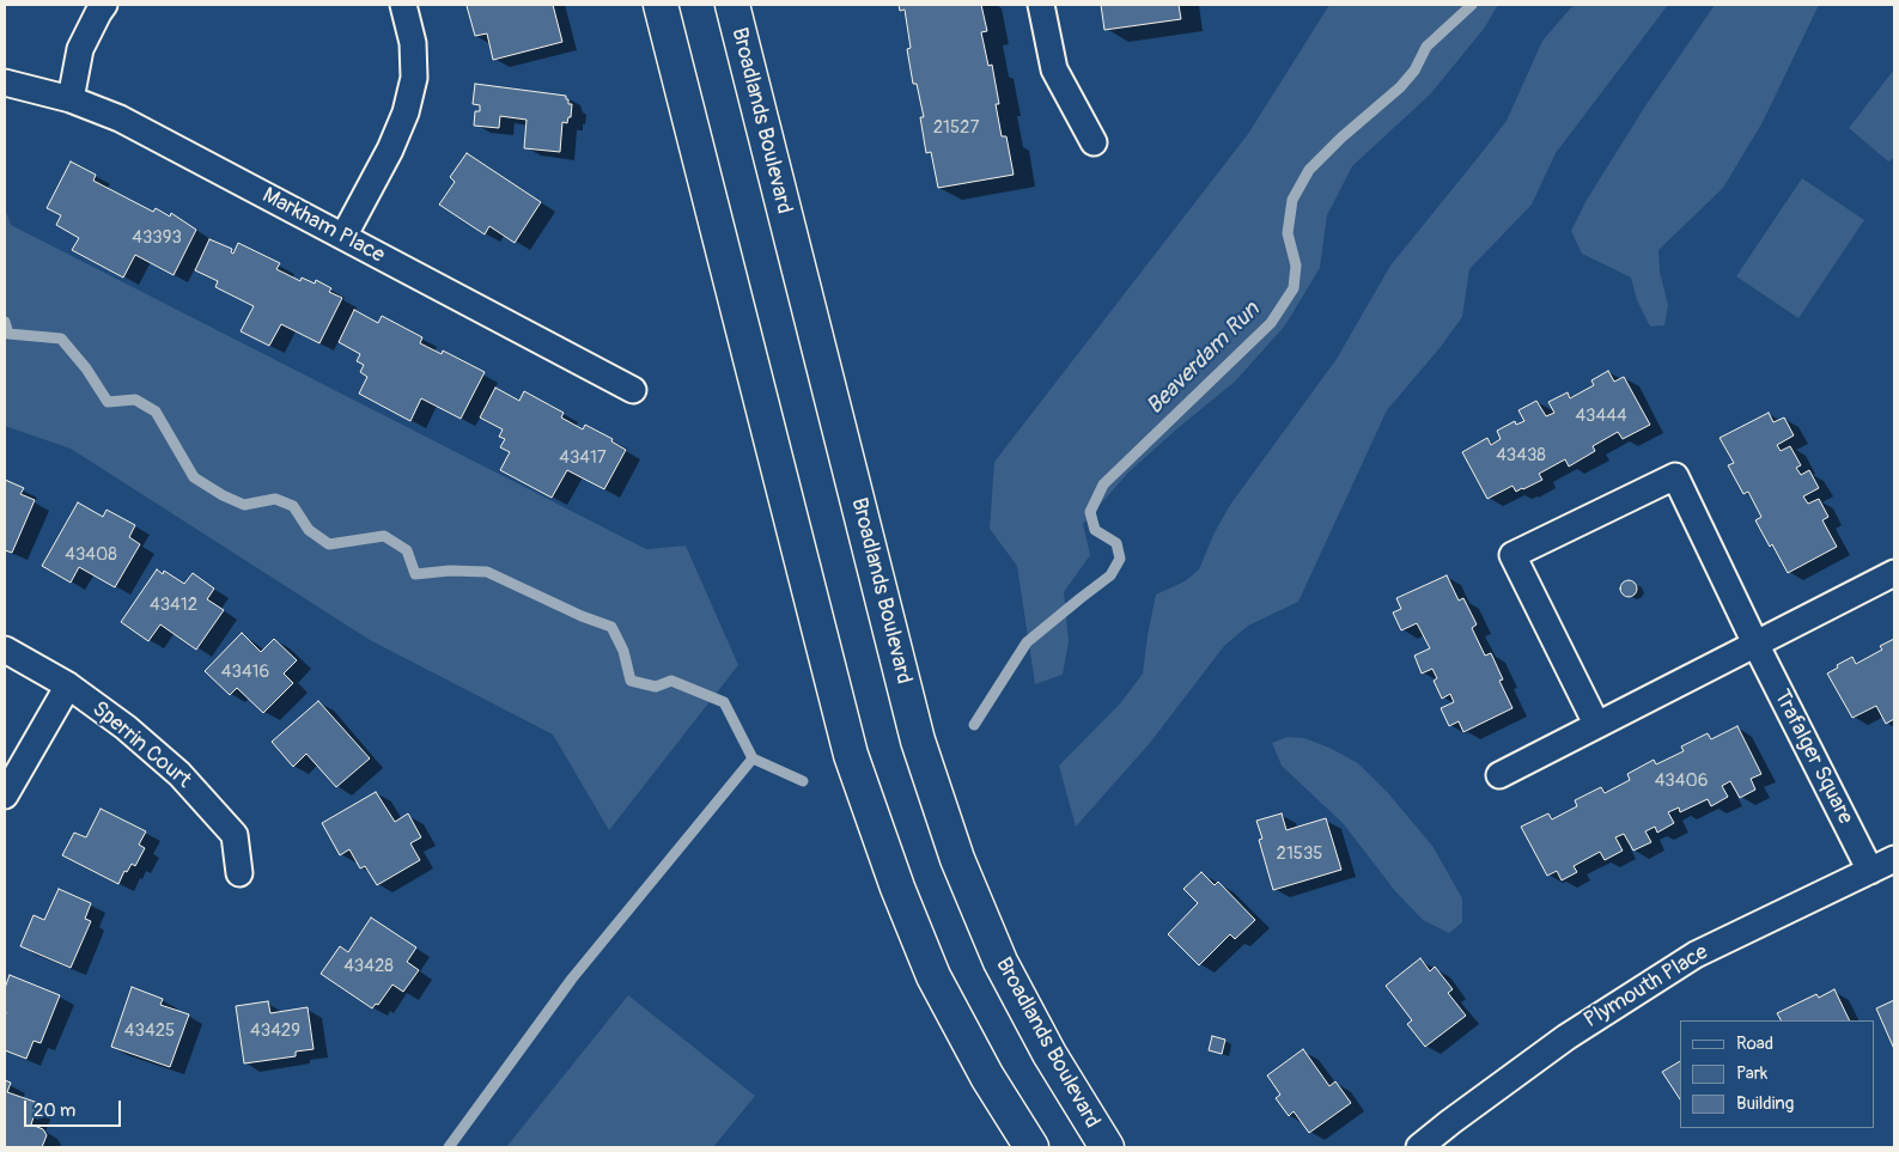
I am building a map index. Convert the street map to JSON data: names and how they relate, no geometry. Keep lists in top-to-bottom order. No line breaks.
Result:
{"streets":{"main road":["Broadlands Boulevard"],"street":["Markham Place","Sperrin Court","Trafalger Square","Plymouth Place"]},"crossings":[["Trafalger Square","Plymouth Place"]],"water":["Beaverdam Run"],"house_numbers":["21527","43393","43444","43438","43417","43408","43412","43416","43406","21535","43428","43425","43429"],"legend":["Road","Park","Building"],"scale_bar":"20 m"}
